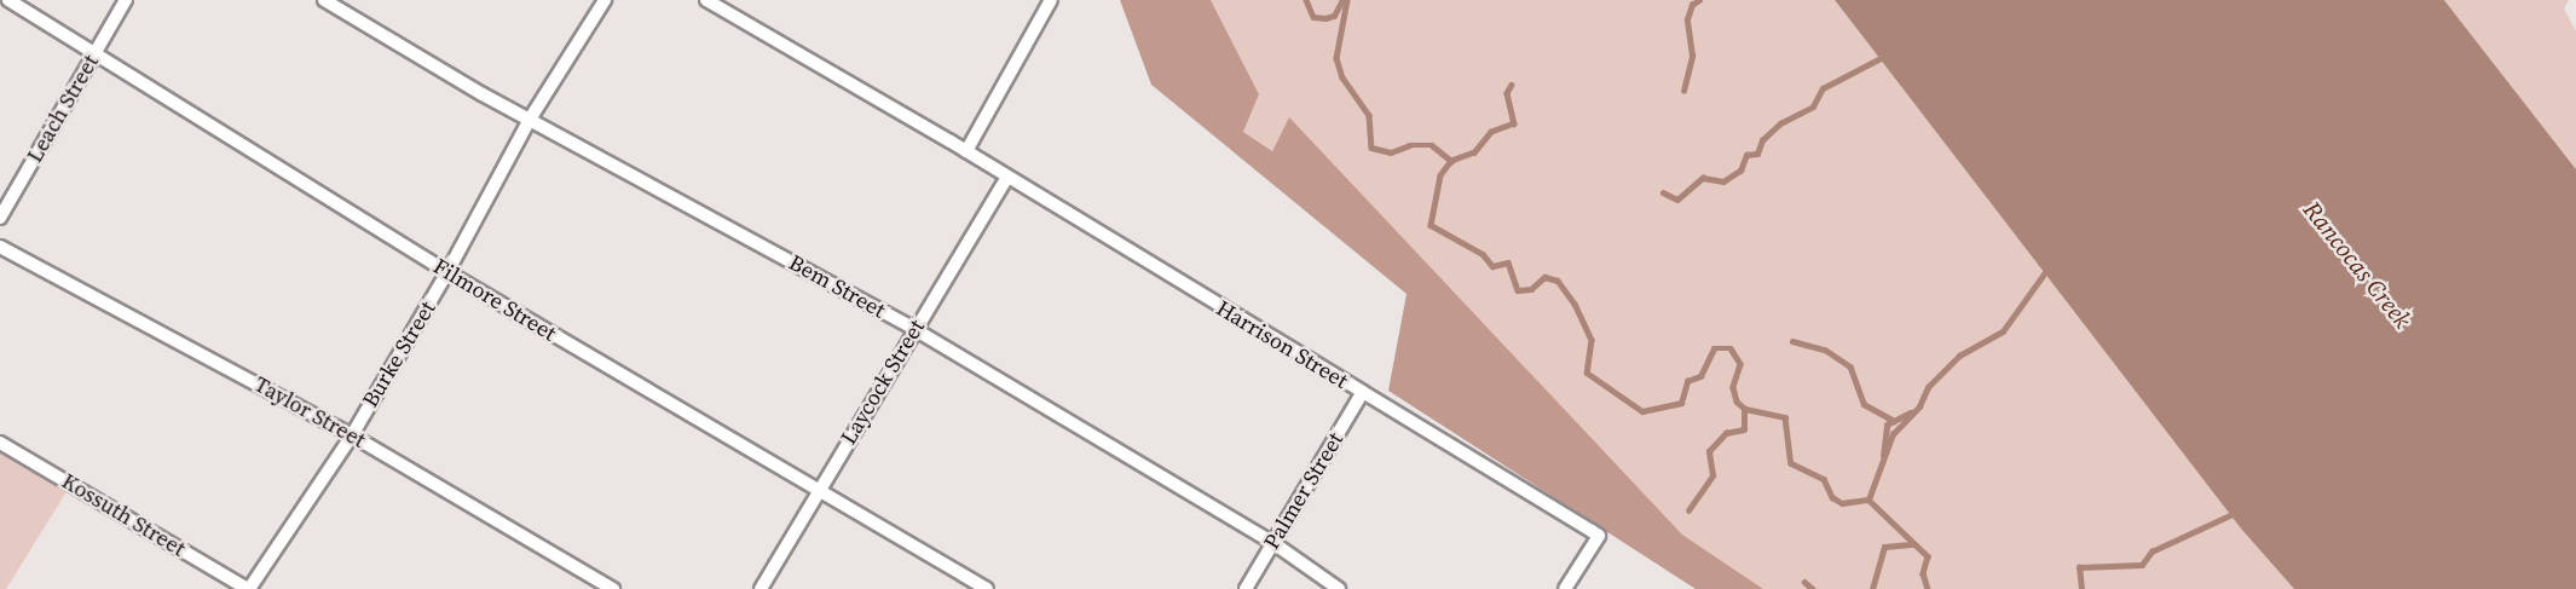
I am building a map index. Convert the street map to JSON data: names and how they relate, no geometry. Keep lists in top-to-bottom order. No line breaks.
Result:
{"streets":{"street":["Leach Street","Bem Street","Filmore Street","Harrison Street","Burke Street","Laycock Street","Taylor Street","Palmer Street","Kossuth Street"]},"crossings":[["Leach Street","Filmore Street"],["Bem Street","Burke Street"],["Bem Street","Laycock Street"],["Bem Street","Palmer Street"],["Filmore Street","Burke Street"],["Filmore Street","Laycock Street"],["Harrison Street","Laycock Street"],["Harrison Street","Palmer Street"],["Burke Street","Taylor Street"],["Burke Street","Kossuth Street"]],"water":["Rancocas Creek"]}
